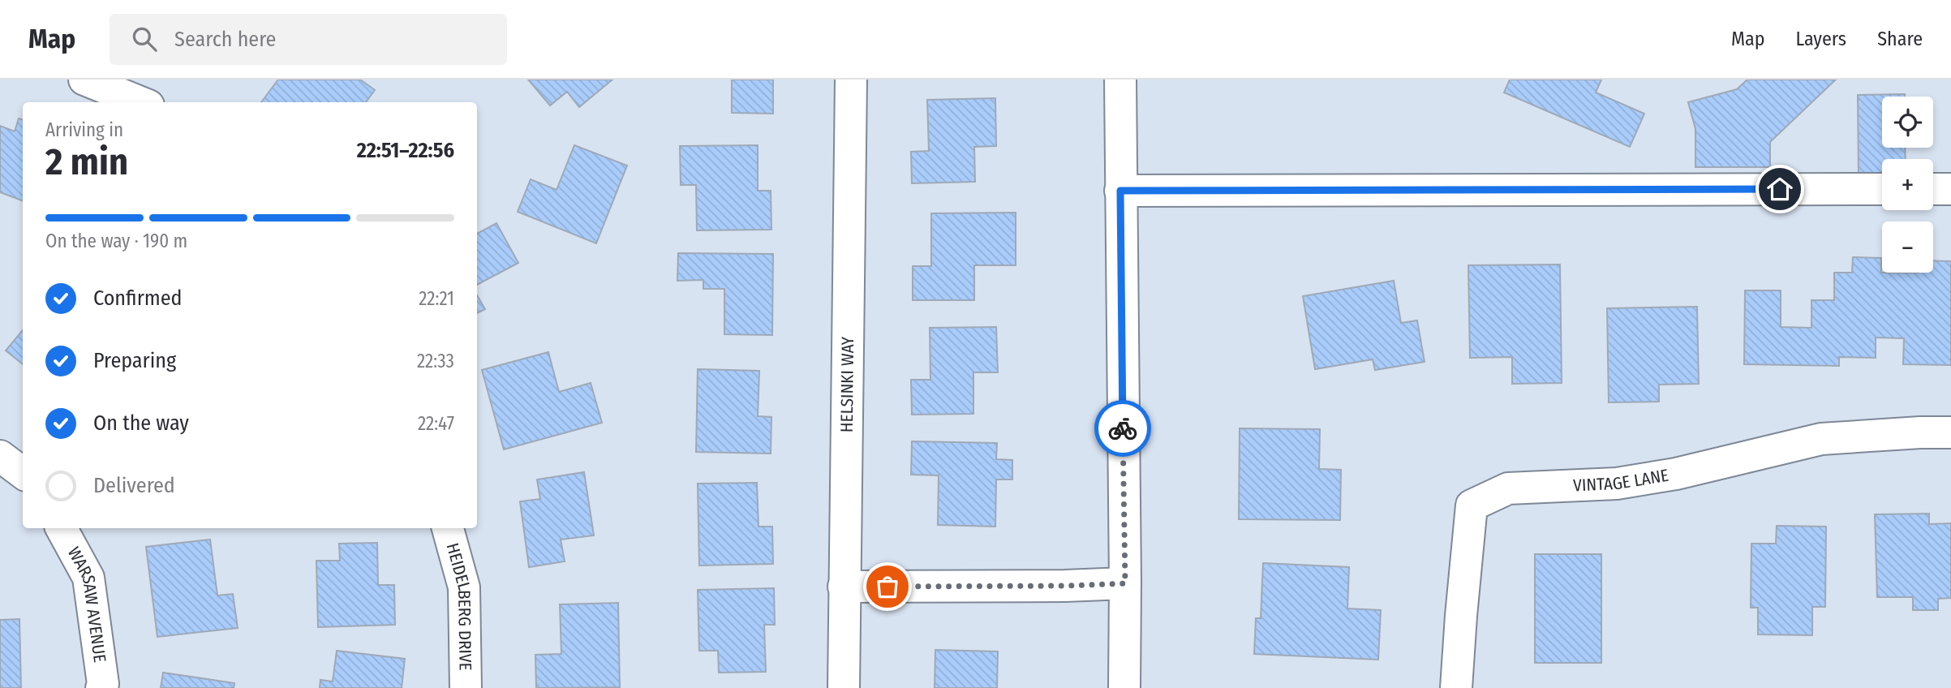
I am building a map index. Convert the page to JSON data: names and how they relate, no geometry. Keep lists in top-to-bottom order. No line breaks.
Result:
{"streets":{"street":["HELSINKI WAY","VINTAGE LANE","WARSAW AVENUE","HEIDELBERG DRIVE"]},"page":{"header":"Map","search":"Search here","nav":["Map","Layers","Share"],"map_buttons":["+","−"],"heading":["2 min","Arriving in","22:51–22:56"],"bar":"On the way · 190 m","list":[["Confirmed","22:21"],["Preparing","22:33"],["On the way","22:47"],"Delivered"]}}
